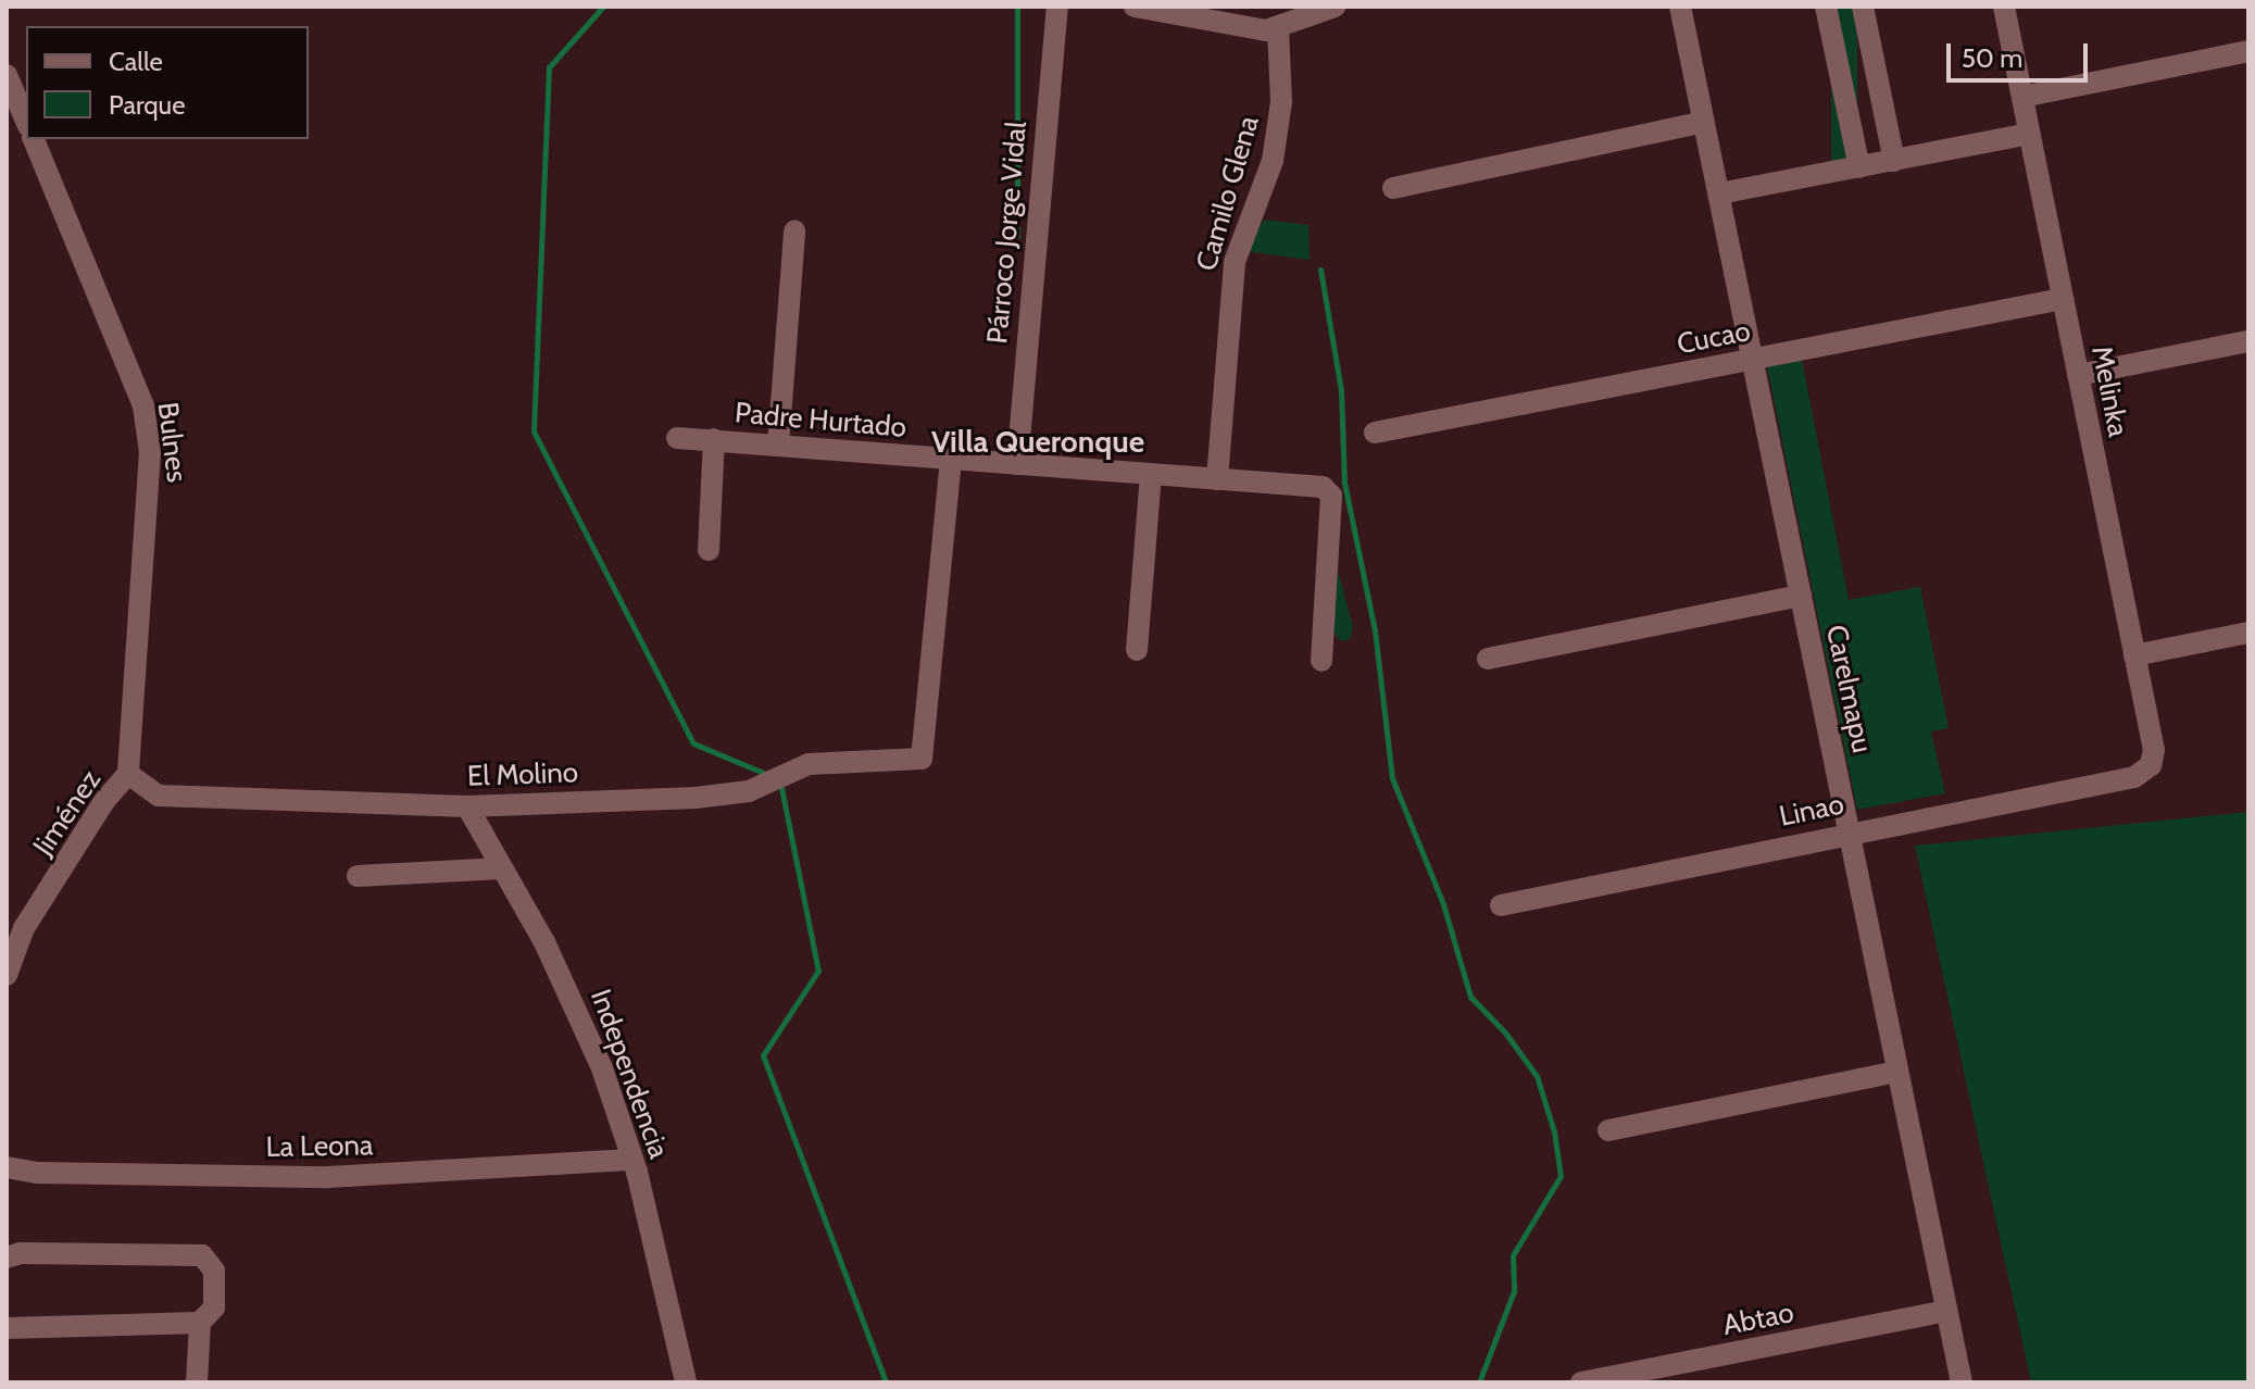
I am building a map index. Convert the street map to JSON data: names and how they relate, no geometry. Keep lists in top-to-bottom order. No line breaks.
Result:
{"streets":{"street":["Camilo Glena","Párroco Jorge Vidal","Cucao","Melinka","Padre Hurtado","Bulnes","Carelmapu","El Molino","Linao","Jiménez","Independencia","La Leona","Abtao"]},"crossings":[["Camilo Glena","Padre Hurtado"],["Párroco Jorge Vidal","Padre Hurtado"],["Cucao","Melinka"],["Cucao","Carelmapu"],["Melinka","Linao"],["Padre Hurtado","El Molino"],["Bulnes","El Molino"],["Bulnes","Jiménez"],["Carelmapu","Linao"],["Carelmapu","Abtao"],["El Molino","Jiménez"],["El Molino","Independencia"],["Independencia","La Leona"]],"districts":["Villa Queronque"],"legend":["Calle","Parque"],"scale_bar":"50 m"}
